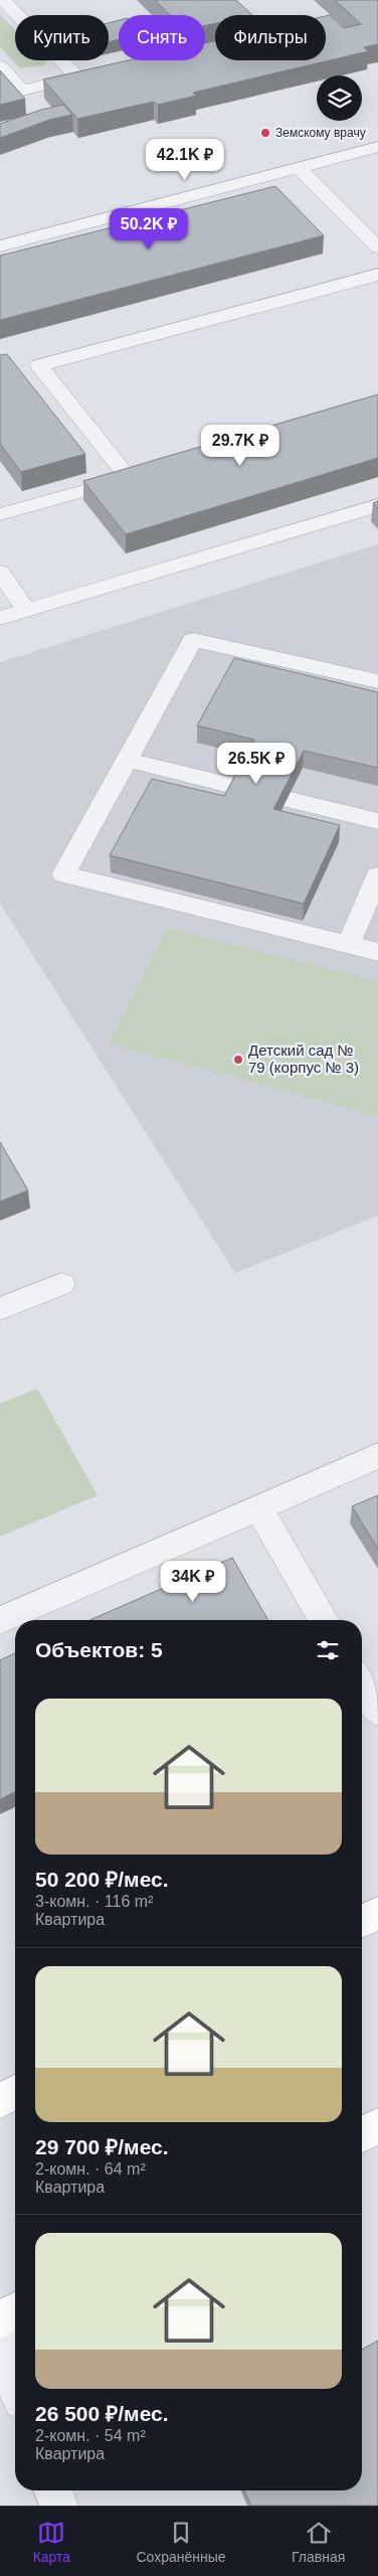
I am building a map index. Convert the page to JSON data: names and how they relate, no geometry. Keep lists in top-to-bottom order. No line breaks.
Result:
{"places":["Земскому врачу","Детский сад № 79 (корпус № 3)"],"page":{"chip":["Купить","Снять","Фильтры"],"price":["42.1K ₽","50.2K ₽","29.7K ₽","26.5K ₽","34K ₽"],"heading":"Объектов: 5","list":[{"name":"50 200 ₽/мес.","note":"3-комн. · 116 m² · Квартира"},{"name":"29 700 ₽/мес.","note":"2-комн. · 64 m² · Квартира"},{"name":"26 500 ₽/мес.","note":"2-комн. · 54 m² · Квартира"}],"tabs":["Карта","Сохранённые","Главная"]}}
